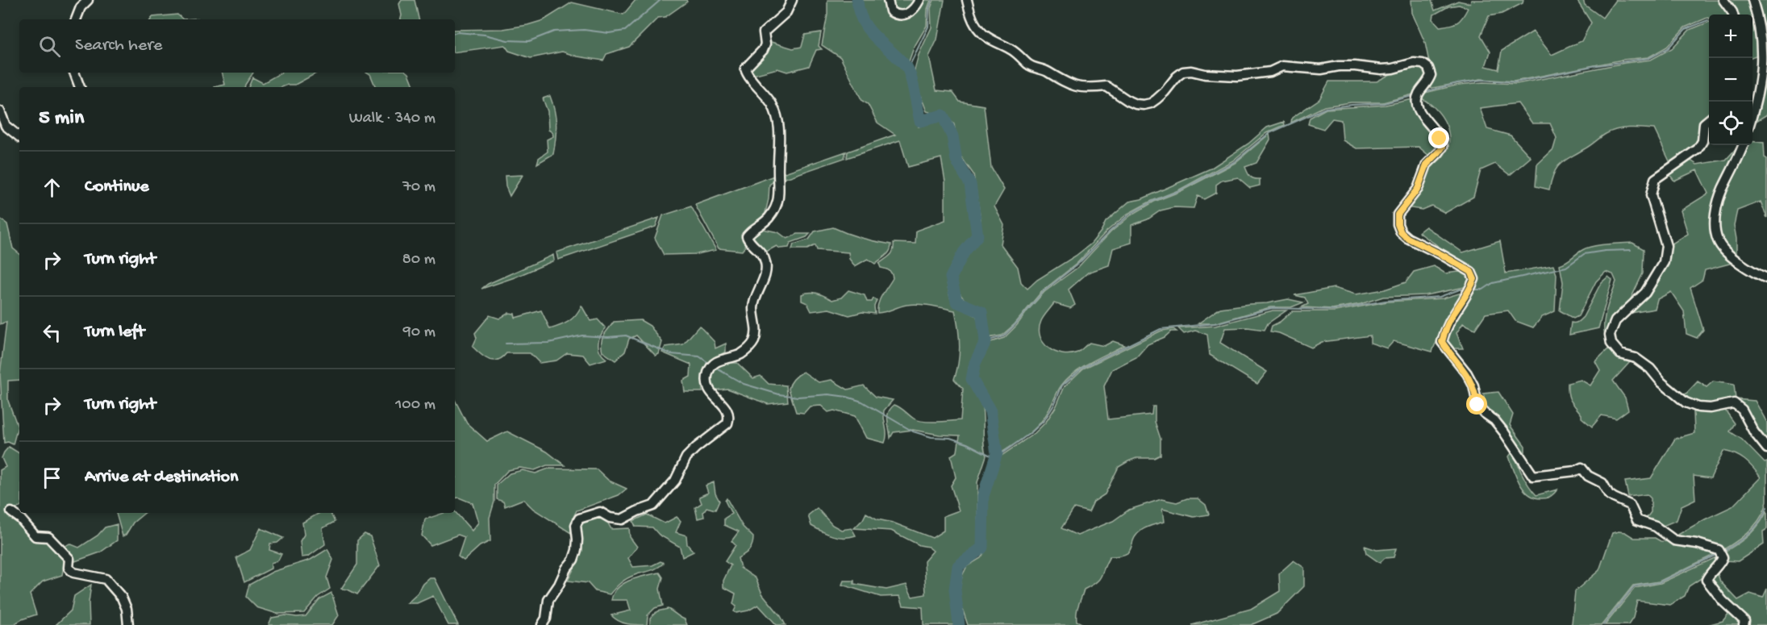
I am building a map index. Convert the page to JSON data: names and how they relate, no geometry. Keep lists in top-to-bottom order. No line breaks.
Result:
{"page":{"map_buttons":["+","−"],"search":"Search here","heading":["5 min","Walk · 340 m"],"list":[["Continue","70 m"],["Turn right","80 m"],["Turn left","90 m"],["Turn right","100 m"],"Arrive at destination"]}}
